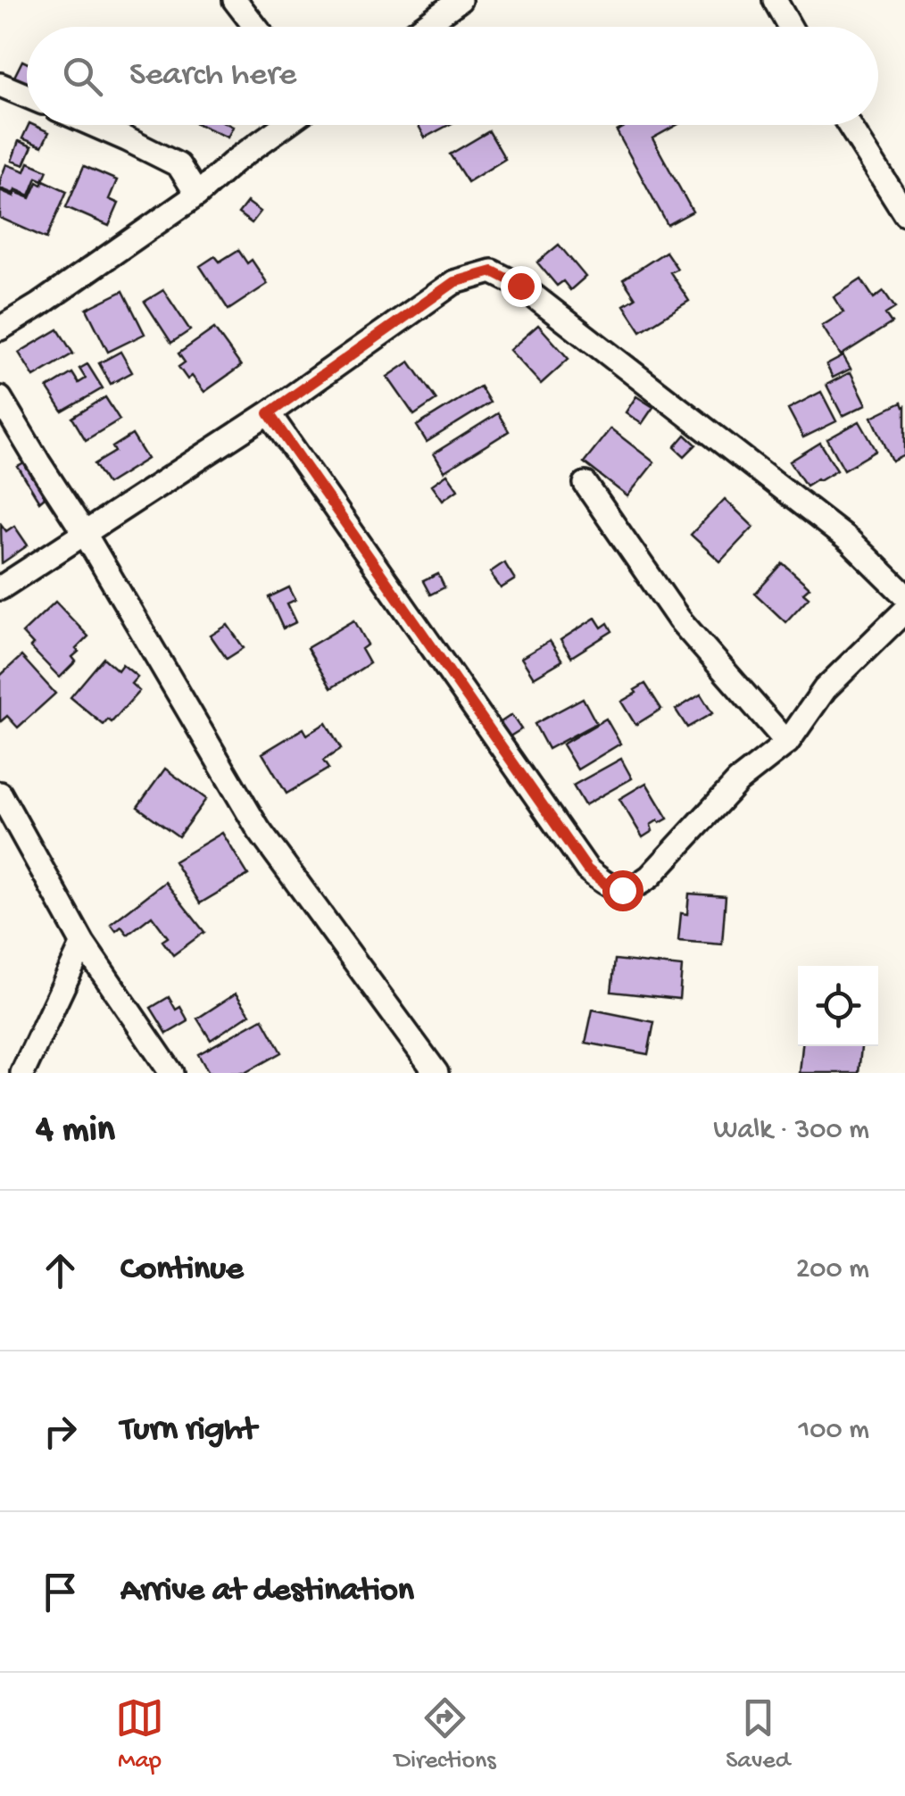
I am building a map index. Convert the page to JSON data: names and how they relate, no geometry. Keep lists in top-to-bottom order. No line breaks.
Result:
{"page":{"search":"Search here","heading":["4 min","Walk · 300 m"],"list":[["Continue","200 m"],["Turn right","100 m"],"Arrive at destination"],"nav":["Map","Directions","Saved"]}}
